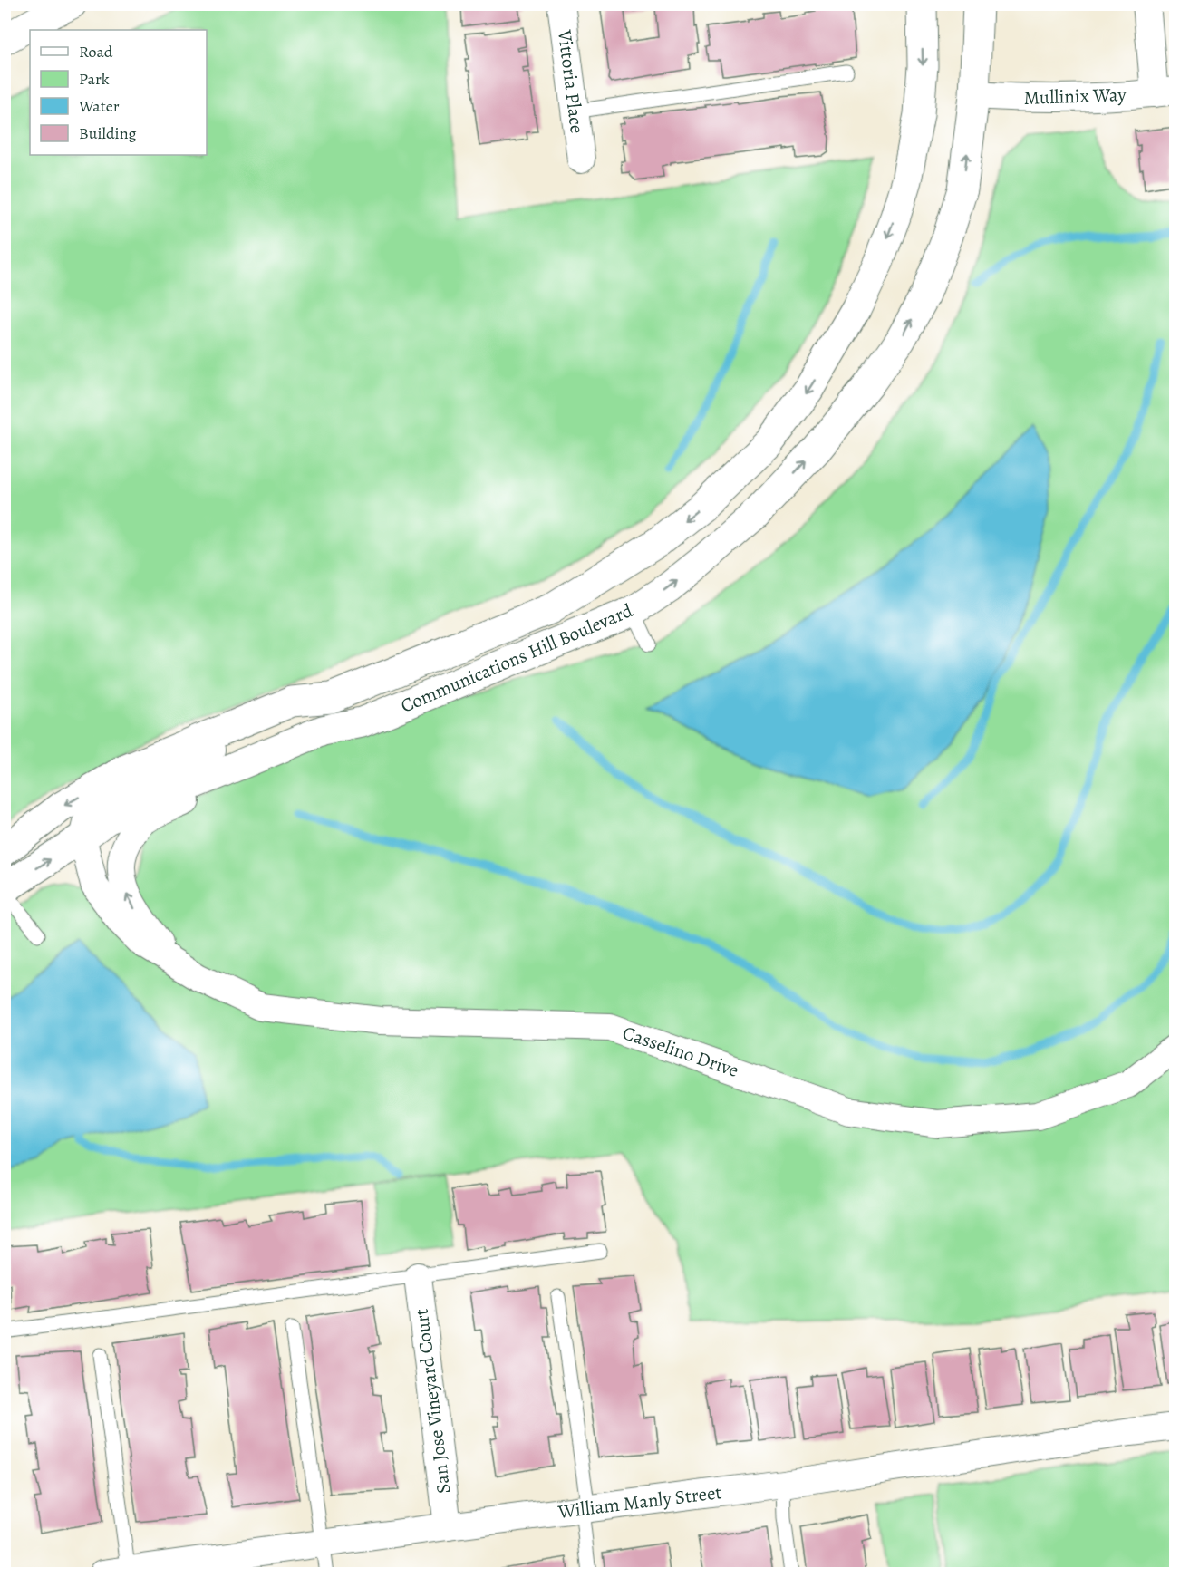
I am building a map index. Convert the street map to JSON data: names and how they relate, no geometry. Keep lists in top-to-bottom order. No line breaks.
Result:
{"streets":{"street":["Vittoria Place","Mullinix Way","Communications Hill Boulevard","Casselino Drive","San Jose Vineyard Court","William Manly Street"]},"crossings":[["Mullinix Way","Communications Hill Boulevard"],["Communications Hill Boulevard","Casselino Drive"],["San Jose Vineyard Court","William Manly Street"]],"legend":["Road","Park","Water","Building"]}
